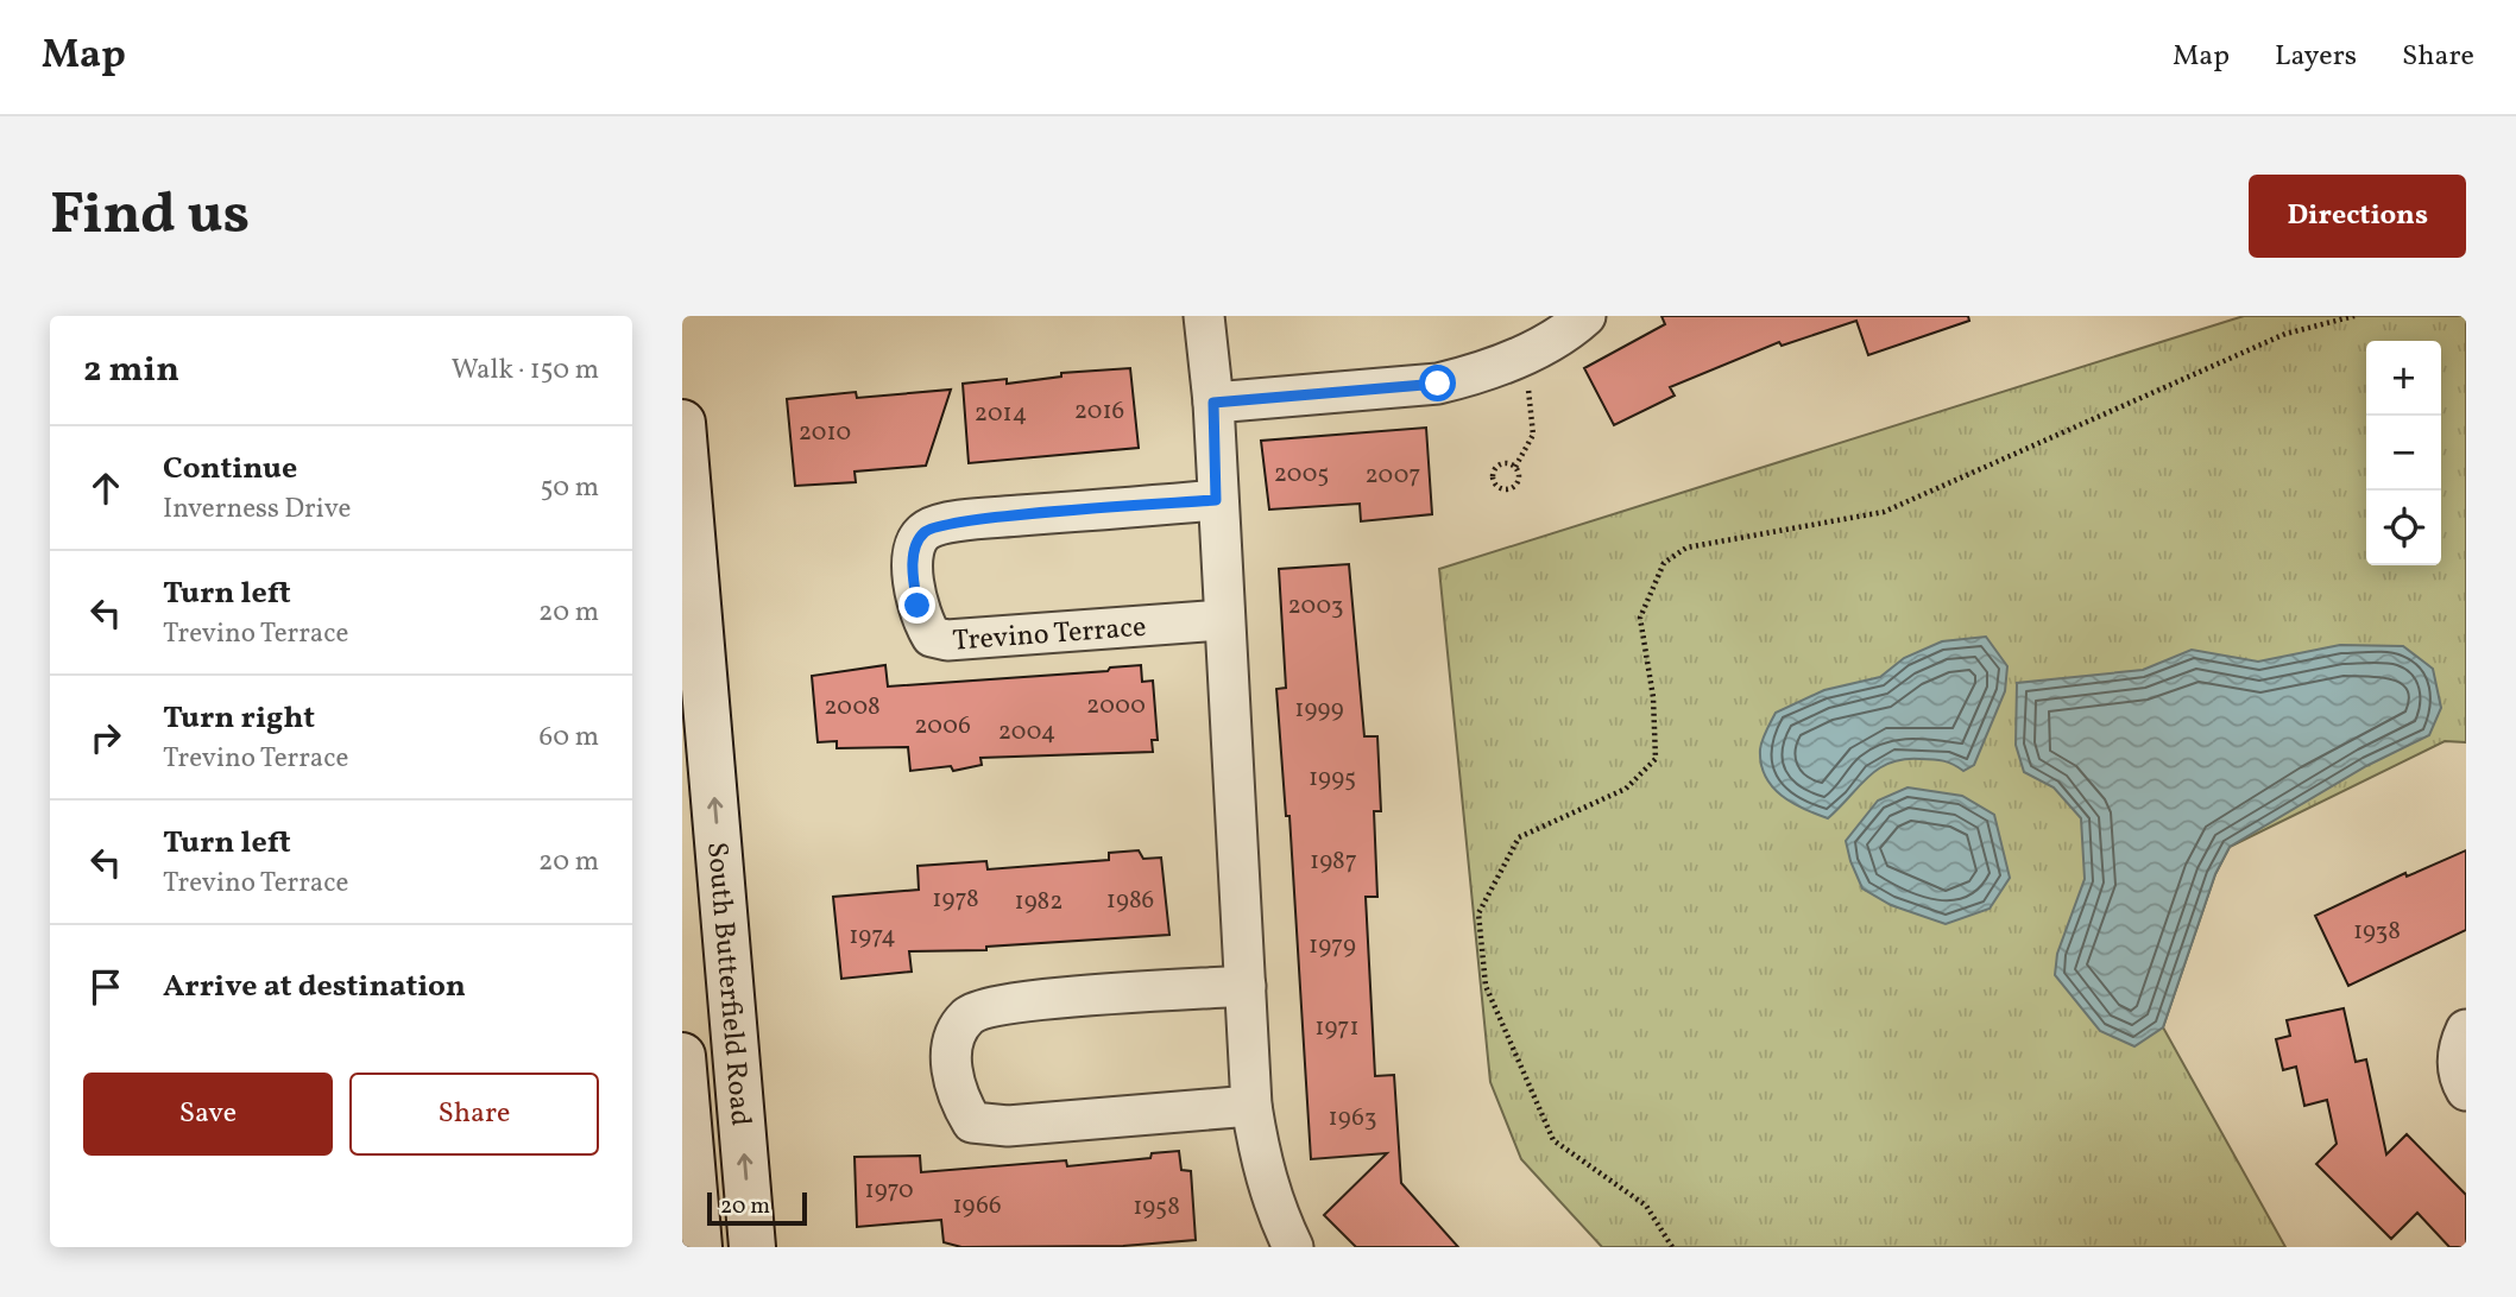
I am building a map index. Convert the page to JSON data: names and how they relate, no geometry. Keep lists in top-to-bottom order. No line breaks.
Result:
{"streets":{"main road":["South Butterfield Road"],"street":["Trevino Terrace"]},"one_way":["South Butterfield Road"],"house_numbers":["2016","2014","2010","2005","2007","2003","2000","2008","1999","2006","2004","1995","1987","1978","1986","1982","1938","1974","1979","1971","1963","1970","1966","1958"],"scale_bar":"20 m","page":{"header":"Map","nav":["Map","Layers","Share"],"buttons":["Directions",["Save","Share"]],"title":"Find us","heading":["2 min","Walk · 150 m"],"map_buttons":["+","−"],"list":[["Continue","Inverness Drive","50 m"],["Turn left","Trevino Terrace","20 m"],["Turn right","Trevino Terrace","60 m"],["Turn left","Trevino Terrace","20 m"],"Arrive at destination"],"scale":"20 m"}}
